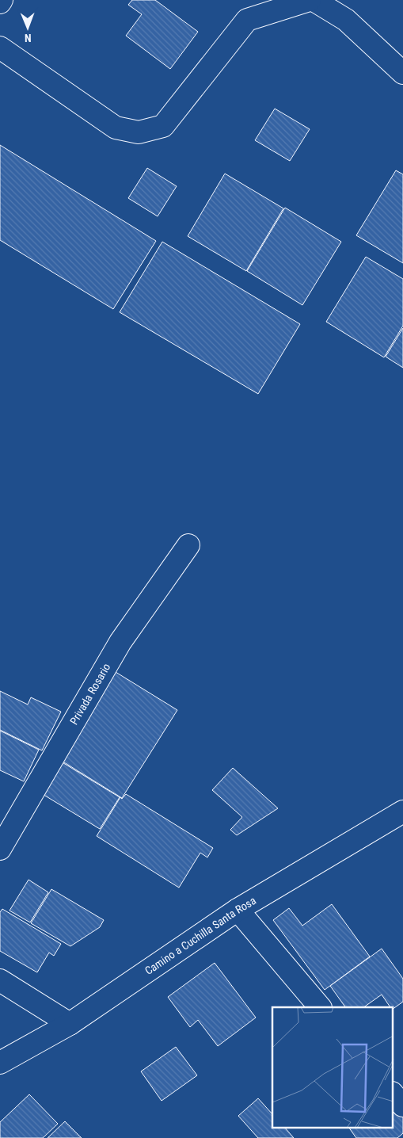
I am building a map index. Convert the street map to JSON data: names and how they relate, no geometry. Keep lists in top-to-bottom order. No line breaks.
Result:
{"streets":{"street":["Privada Rosario","Camino a Cuchilla Santa Rosa"]},"north":"bottom"}
